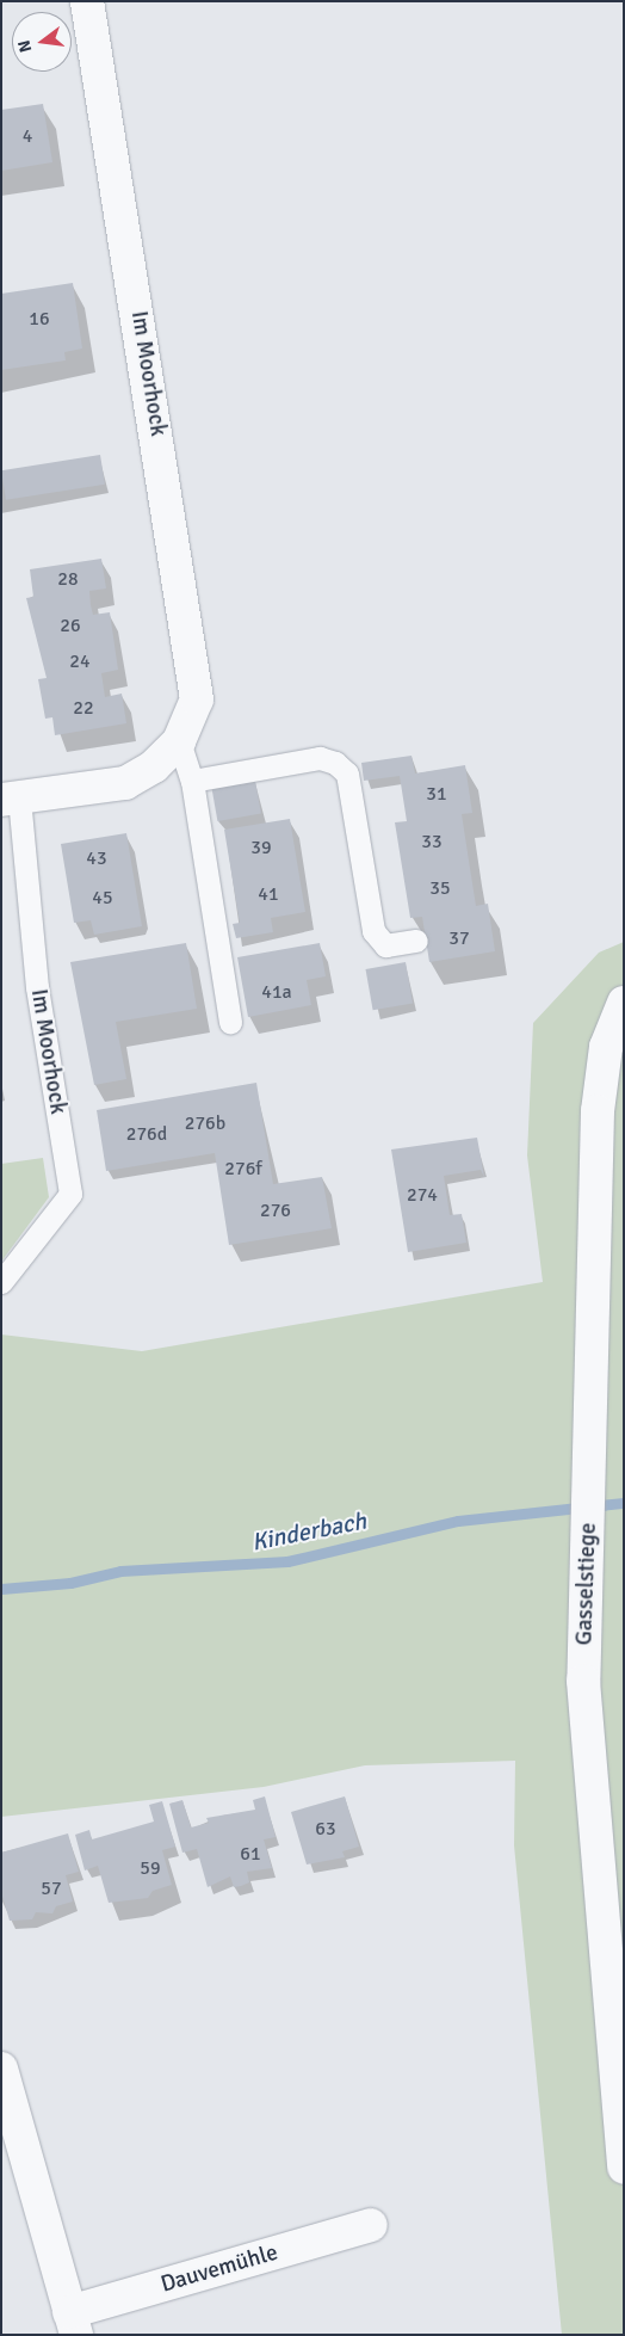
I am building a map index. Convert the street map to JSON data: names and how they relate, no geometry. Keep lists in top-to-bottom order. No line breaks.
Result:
{"streets":{"street":["Im Moorhock","Gasselstiege","Dauvemühle"]},"water":["Kinderbach"],"house_numbers":["4","16","28","26","24","22","31","33","39","43","35","41","45","37","41a","276b","276d","276f","274","276","63","61","59","57"],"north":"left"}
